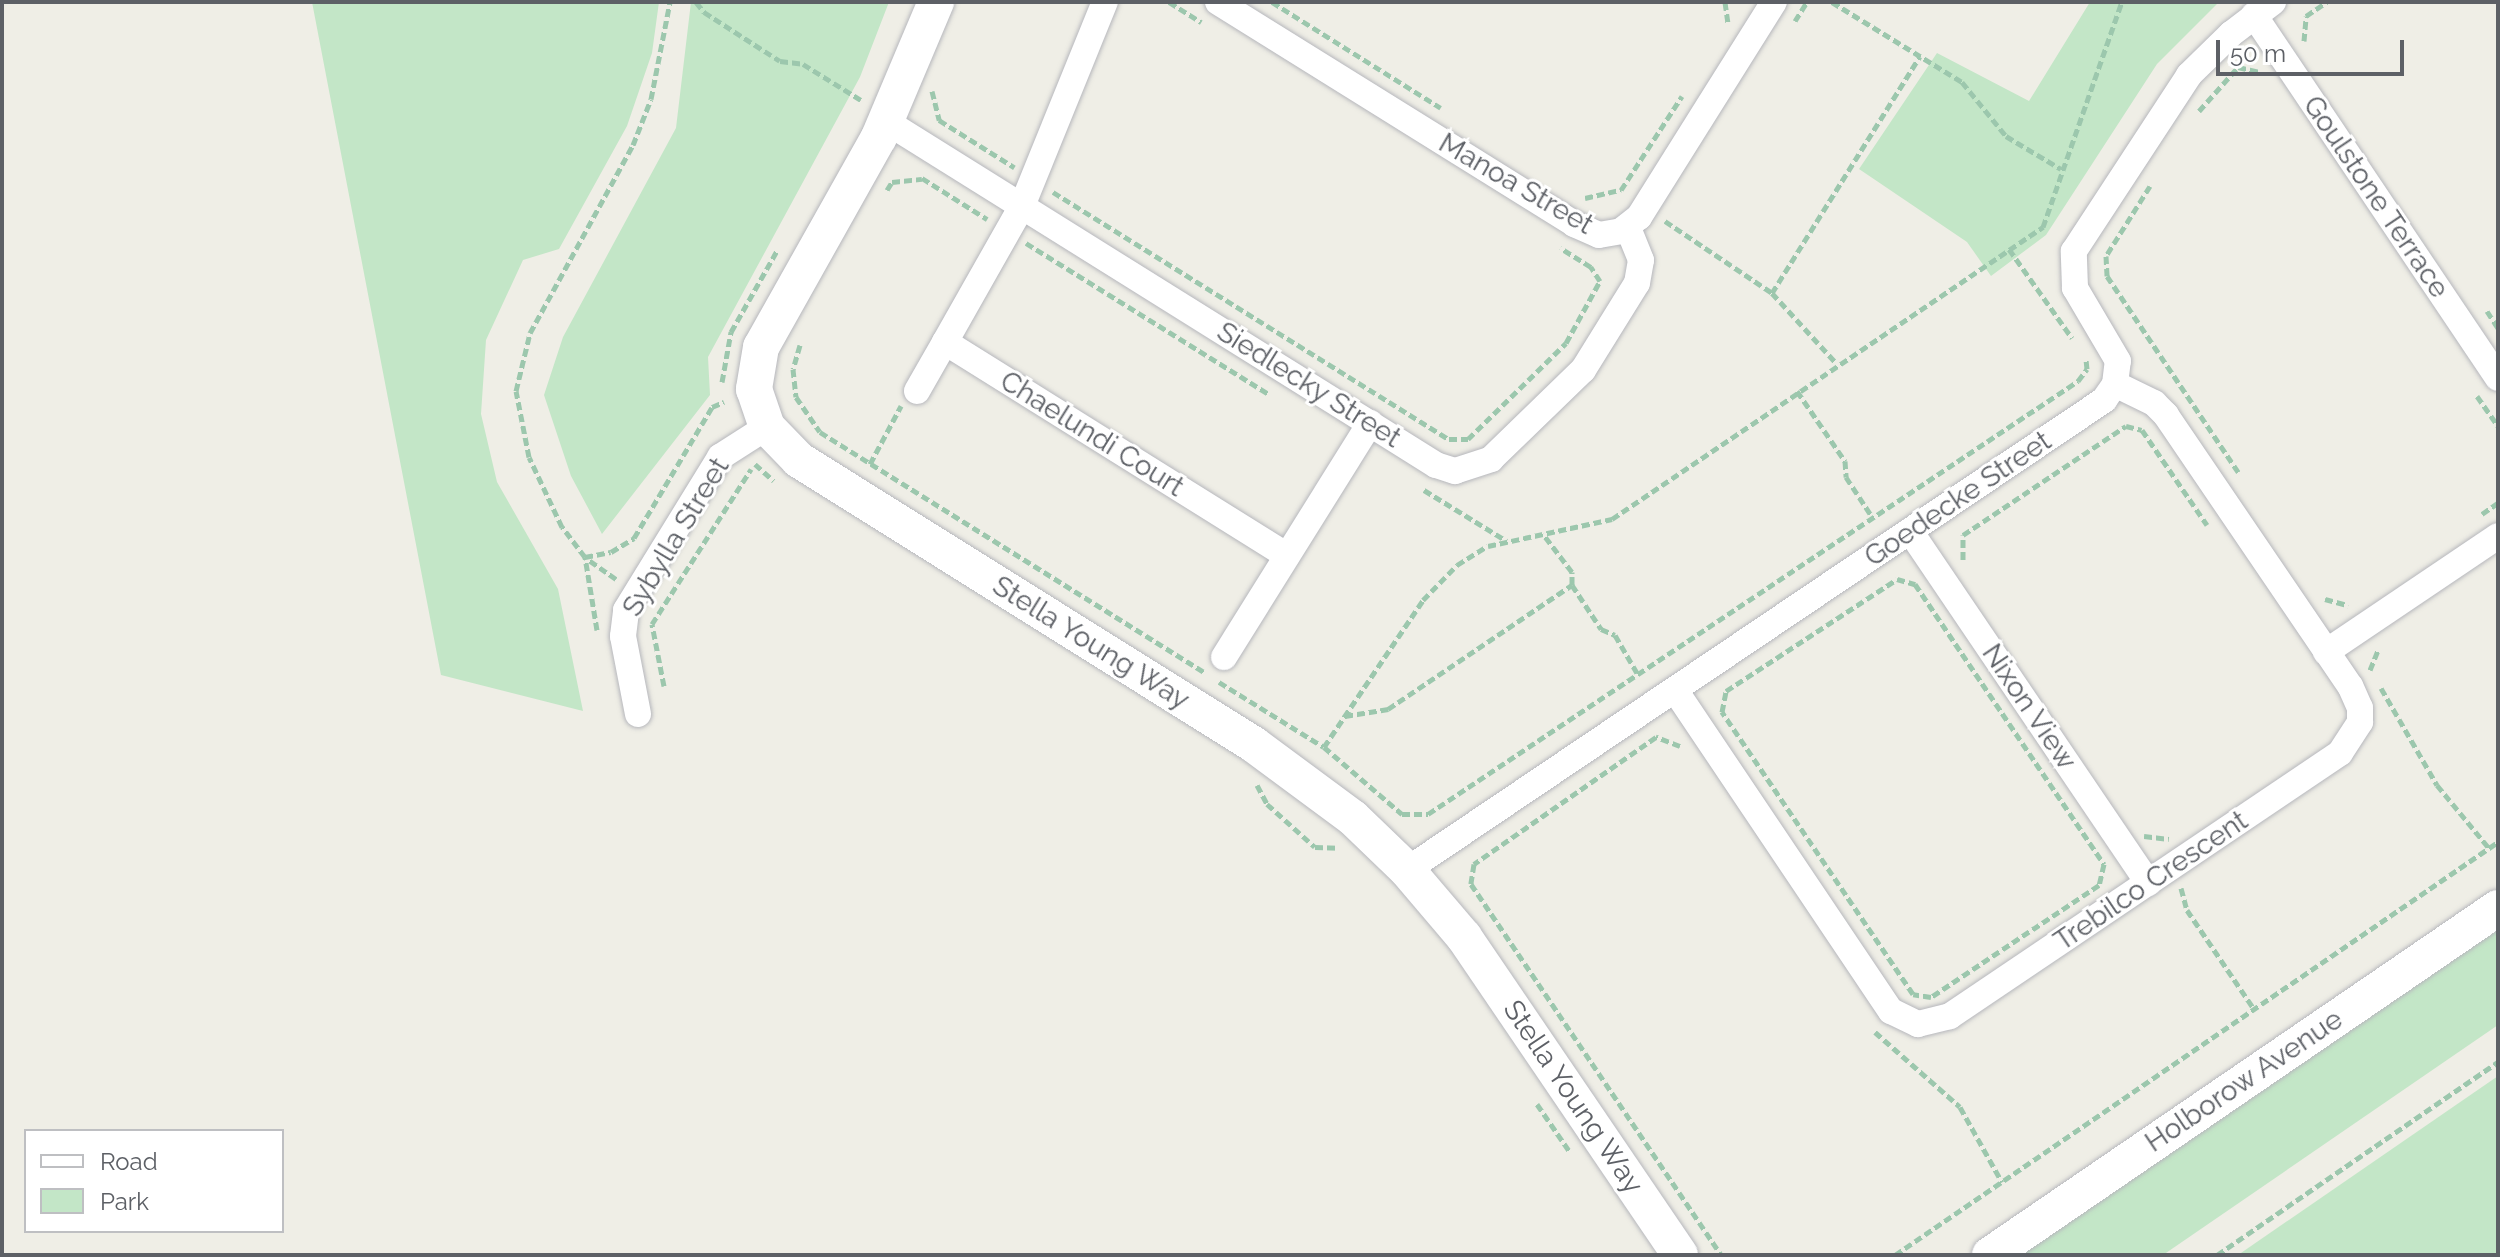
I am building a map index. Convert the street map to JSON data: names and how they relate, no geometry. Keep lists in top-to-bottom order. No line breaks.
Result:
{"streets":{"street":["Manoa Street","Goulstone Terrace","Siedlecky Street","Chaelundi Court","Goedecke Street","Sybylla Street","Stella Young Way","Nixon View","Trebilco Crescent","Holborow Avenue"]},"crossings":[["Manoa Street","Siedlecky Street"],["Siedlecky Street","Stella Young Way"],["Goedecke Street","Stella Young Way"],["Goedecke Street","Nixon View"],["Goedecke Street","Trebilco Crescent"],["Sybylla Street","Stella Young Way"],["Nixon View","Trebilco Crescent"]],"legend":["Road","Park"],"scale_bar":"50 m"}
